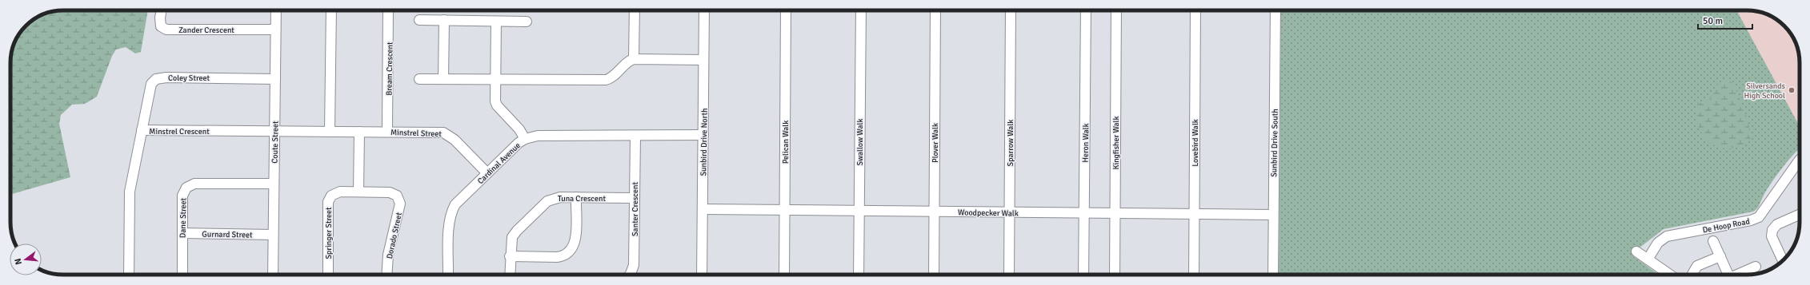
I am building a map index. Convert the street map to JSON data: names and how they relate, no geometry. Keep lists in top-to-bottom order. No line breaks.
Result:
{"streets":{"street":["Zander Crescent","Bream Crescent","Coley Street","Minstrel Crescent","Minstrel Street","Coute Street","Sunbird Drive North","Pelican Walk","Swallow Walk","Plover Walk","Sparrow Walk","Heron Walk","Kingfisher Walk","Lovebird Walk","Sunbird Drive South","Cardinal Avenue","Tuna Crescent","Santer Crescent","Woodpecker Walk","Dane Street","De Hoop Road","Springer Street","Gurnard Street","Dorado Street"]},"crossings":[["Zander Crescent","Coute Street"],["Bream Crescent","Minstrel Street"],["Coley Street","Minstrel Crescent"],["Coley Street","Coute Street"],["Minstrel Crescent","Minstrel Street"],["Minstrel Crescent","Coute Street"],["Minstrel Street","Cardinal Avenue"],["Coute Street","Dane Street"],["Coute Street","Gurnard Street"],["Sunbird Drive North","Cardinal Avenue"],["Sunbird Drive North","Woodpecker Walk"],["Pelican Walk","Woodpecker Walk"],["Swallow Walk","Woodpecker Walk"],["Plover Walk","Woodpecker Walk"],["Sparrow Walk","Woodpecker Walk"],["Heron Walk","Woodpecker Walk"],["Kingfisher Walk","Woodpecker Walk"],["Lovebird Walk","Woodpecker Walk"],["Sunbird Drive South","Woodpecker Walk"],["Cardinal Avenue","Santer Crescent"],["Tuna Crescent","Santer Crescent"],["Dane Street","Gurnard Street"],["Springer Street","Dorado Street"]],"places":["Silversands High School"],"scale_bar":"50 m","north":"left"}
